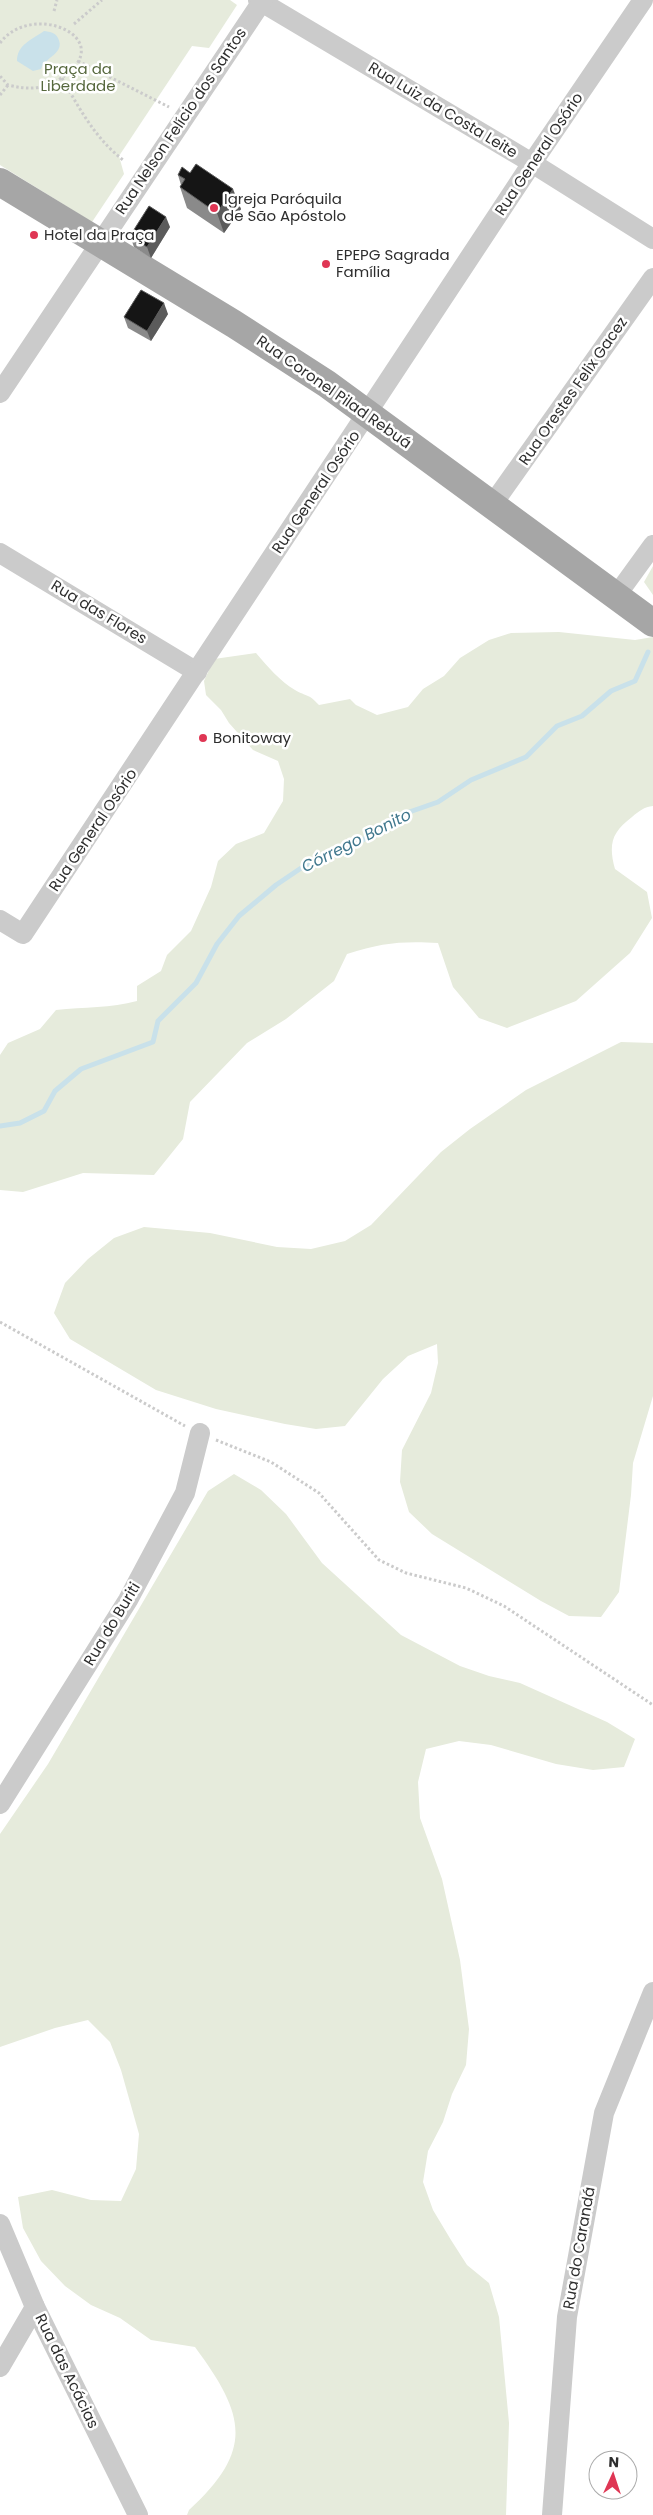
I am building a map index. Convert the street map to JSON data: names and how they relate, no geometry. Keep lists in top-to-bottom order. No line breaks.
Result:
{"streets":{"main road":["Rua Coronel Pilad Rebuá"],"street":["Rua Luiz da Costa Leite","Rua Nelson Felício dos Santos","Rua General Osório","Rua Orestes Felix Gacez","Rua das Flores","Rua do Buriti","Rua do Carandá","Rua das Acácias"]},"crossings":[["Rua Luiz da Costa Leite","Rua Nelson Felício dos Santos"],["Rua Luiz da Costa Leite","Rua General Osório"],["Rua Nelson Felício dos Santos","Rua Coronel Pilad Rebuá"],["Rua General Osório","Rua Coronel Pilad Rebuá"],["Rua General Osório","Rua das Flores"],["Rua Orestes Felix Gacez","Rua Coronel Pilad Rebuá"]],"water":["Córrego Bonito"],"parks":["Praça da Liberdade"],"places":["Igreja Paróquila de São Apóstolo","Hotel da Praça","EPEPG Sagrada Família","Bonitoway"],"north":"top"}
